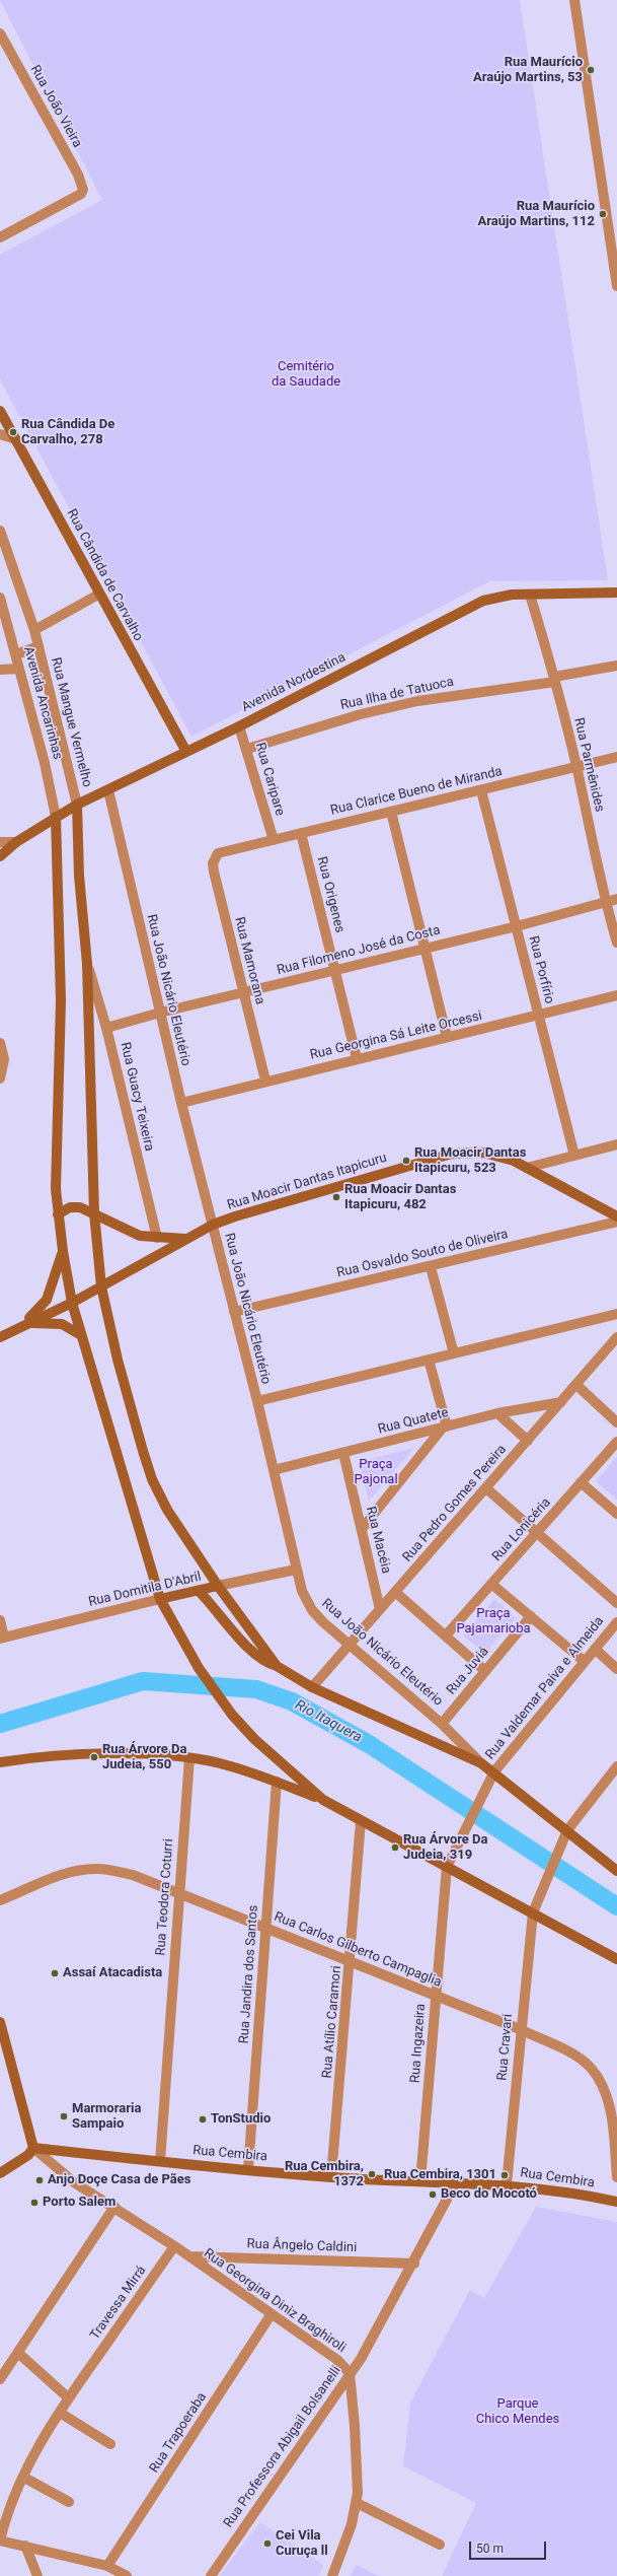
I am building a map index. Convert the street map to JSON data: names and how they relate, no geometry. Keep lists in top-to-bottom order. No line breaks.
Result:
{"streets":{"street":["Rua João Vieira","Rua Cândida de Carvalho","Avenida Nordestina","Rua Ilha de Tatuoca","Avenida Ancarinhas","Rua Mangue Vermelho","Rua Parmênides","Rua Caripare","Rua Clarice Bueno de Miranda","Rua Origenes","Rua Filomeno José da Costa","Rua Mamorana","Rua Porfírio","Rua João Nicário Eleutério","Rua Georgina Sá Leite Orcessi","Rua Guacy Teixeira","Rua Moacir Dantas Itapicuru","Rua Osvaldo Souto de Oliveira","Rua Quatete","Rua Pedro Gomes Pereira","Rua Lonicéria","Rua Macéia","Rua Domitila D'Abril","Rua Juviá","Rua Valdemar Paiva e Almeida","Rua Teodora Coturri","Rua Carlos Gilberto Campaglia","Rua Jandira dos Santos","Rua Atílio Caramori","Rua Ingazeira","Rua Cravari","Rua Cembira","Rua Ângelo Caldini","Rua Georgina Diniz Braghiroli","Travessa Mirrá","Rua Trapoeraba","Rua Professora Abigail Bolsanelli"]},"crossings":[["Rua Cândida de Carvalho","Avenida Nordestina"],["Avenida Nordestina","Avenida Ancarinhas"],["Avenida Nordestina","Rua Mangue Vermelho"],["Avenida Nordestina","Rua Parmênides"],["Avenida Nordestina","Rua Caripare"],["Avenida Nordestina","Rua João Nicário Eleutério"],["Rua Ilha de Tatuoca","Rua Parmênides"],["Rua Ilha de Tatuoca","Rua Caripare"],["Avenida Ancarinhas","Rua Mangue Vermelho"],["Rua Parmênides","Rua Clarice Bueno de Miranda"],["Rua Parmênides","Rua Filomeno José da Costa"],["Rua Caripare","Rua Clarice Bueno de Miranda"],["Rua Clarice Bueno de Miranda","Rua Origenes"],["Rua Clarice Bueno de Miranda","Rua Mamorana"],["Rua Clarice Bueno de Miranda","Rua Porfírio"],["Rua Origenes","Rua Filomeno José da Costa"],["Rua Origenes","Rua Georgina Sá Leite Orcessi"],["Rua Filomeno José da Costa","Rua Mamorana"],["Rua Filomeno José da Costa","Rua Porfírio"],["Rua Filomeno José da Costa","Rua João Nicário Eleutério"],["Rua Filomeno José da Costa","Rua Guacy Teixeira"],["Rua Mamorana","Rua Georgina Sá Leite Orcessi"],["Rua Porfírio","Rua Georgina Sá Leite Orcessi"],["Rua João Nicário Eleutério","Rua Georgina Sá Leite Orcessi"],["Rua João Nicário Eleutério","Rua Moacir Dantas Itapicuru"],["Rua João Nicário Eleutério","Rua Osvaldo Souto de Oliveira"],["Rua João Nicário Eleutério","Rua Quatete"],["Rua João Nicário Eleutério","Rua Pedro Gomes Pereira"],["Rua João Nicário Eleutério","Rua Domitila D'Abril"],["Rua João Nicário Eleutério","Rua Juviá"],["Rua Guacy Teixeira","Rua Moacir Dantas Itapicuru"],["Rua Quatete","Rua Pedro Gomes Pereira"],["Rua Quatete","Rua Macéia"],["Rua Pedro Gomes Pereira","Rua Macéia"],["Rua Valdemar Paiva e Almeida","Rua Ingazeira"],["Rua Teodora Coturri","Rua Carlos Gilberto Campaglia"],["Rua Teodora Coturri","Rua Cembira"],["Rua Carlos Gilberto Campaglia","Rua Jandira dos Santos"],["Rua Carlos Gilberto Campaglia","Rua Atílio Caramori"],["Rua Carlos Gilberto Campaglia","Rua Ingazeira"],["Rua Carlos Gilberto Campaglia","Rua Cravari"],["Rua Jandira dos Santos","Rua Cembira"],["Rua Atílio Caramori","Rua Cembira"],["Rua Ingazeira","Rua Cembira"],["Rua Cravari","Rua Cembira"],["Rua Cembira","Rua Georgina Diniz Braghiroli"],["Rua Cembira","Rua Professora Abigail Bolsanelli"],["Rua Ângelo Caldini","Rua Georgina Diniz Braghiroli"],["Rua Ângelo Caldini","Rua Professora Abigail Bolsanelli"],["Rua Georgina Diniz Braghiroli","Travessa Mirrá"],["Rua Georgina Diniz Braghiroli","Rua Trapoeraba"],["Rua Georgina Diniz Braghiroli","Rua Professora Abigail Bolsanelli"]],"water":["Rio Itaquera"],"parks":["Cemitério da Saudade","Praça Pajonal","Praça Pajamarioba","Parque Chico Mendes"],"places":["Rua Maurício Araújo Martins, 53","Rua Maurício Araújo Martins, 112","Rua Cândida De Carvalho, 278","Rua Moacir Dantas Itapicuru, 523","Rua Moacir Dantas Itapicuru, 482","Rua Árvore Da Judeia, 550","Rua Árvore Da Judeia, 319","Assaí Atacadista","Marmoraria Sampaio","TonStudio","Rua Cembira, 1372","Rua Cembira, 1301","Anjo Doçe Casa de Pães","Beco do Mocotó","Porto Salem","Cei Vila Curuça ll"],"scale_bar":"50 m"}
